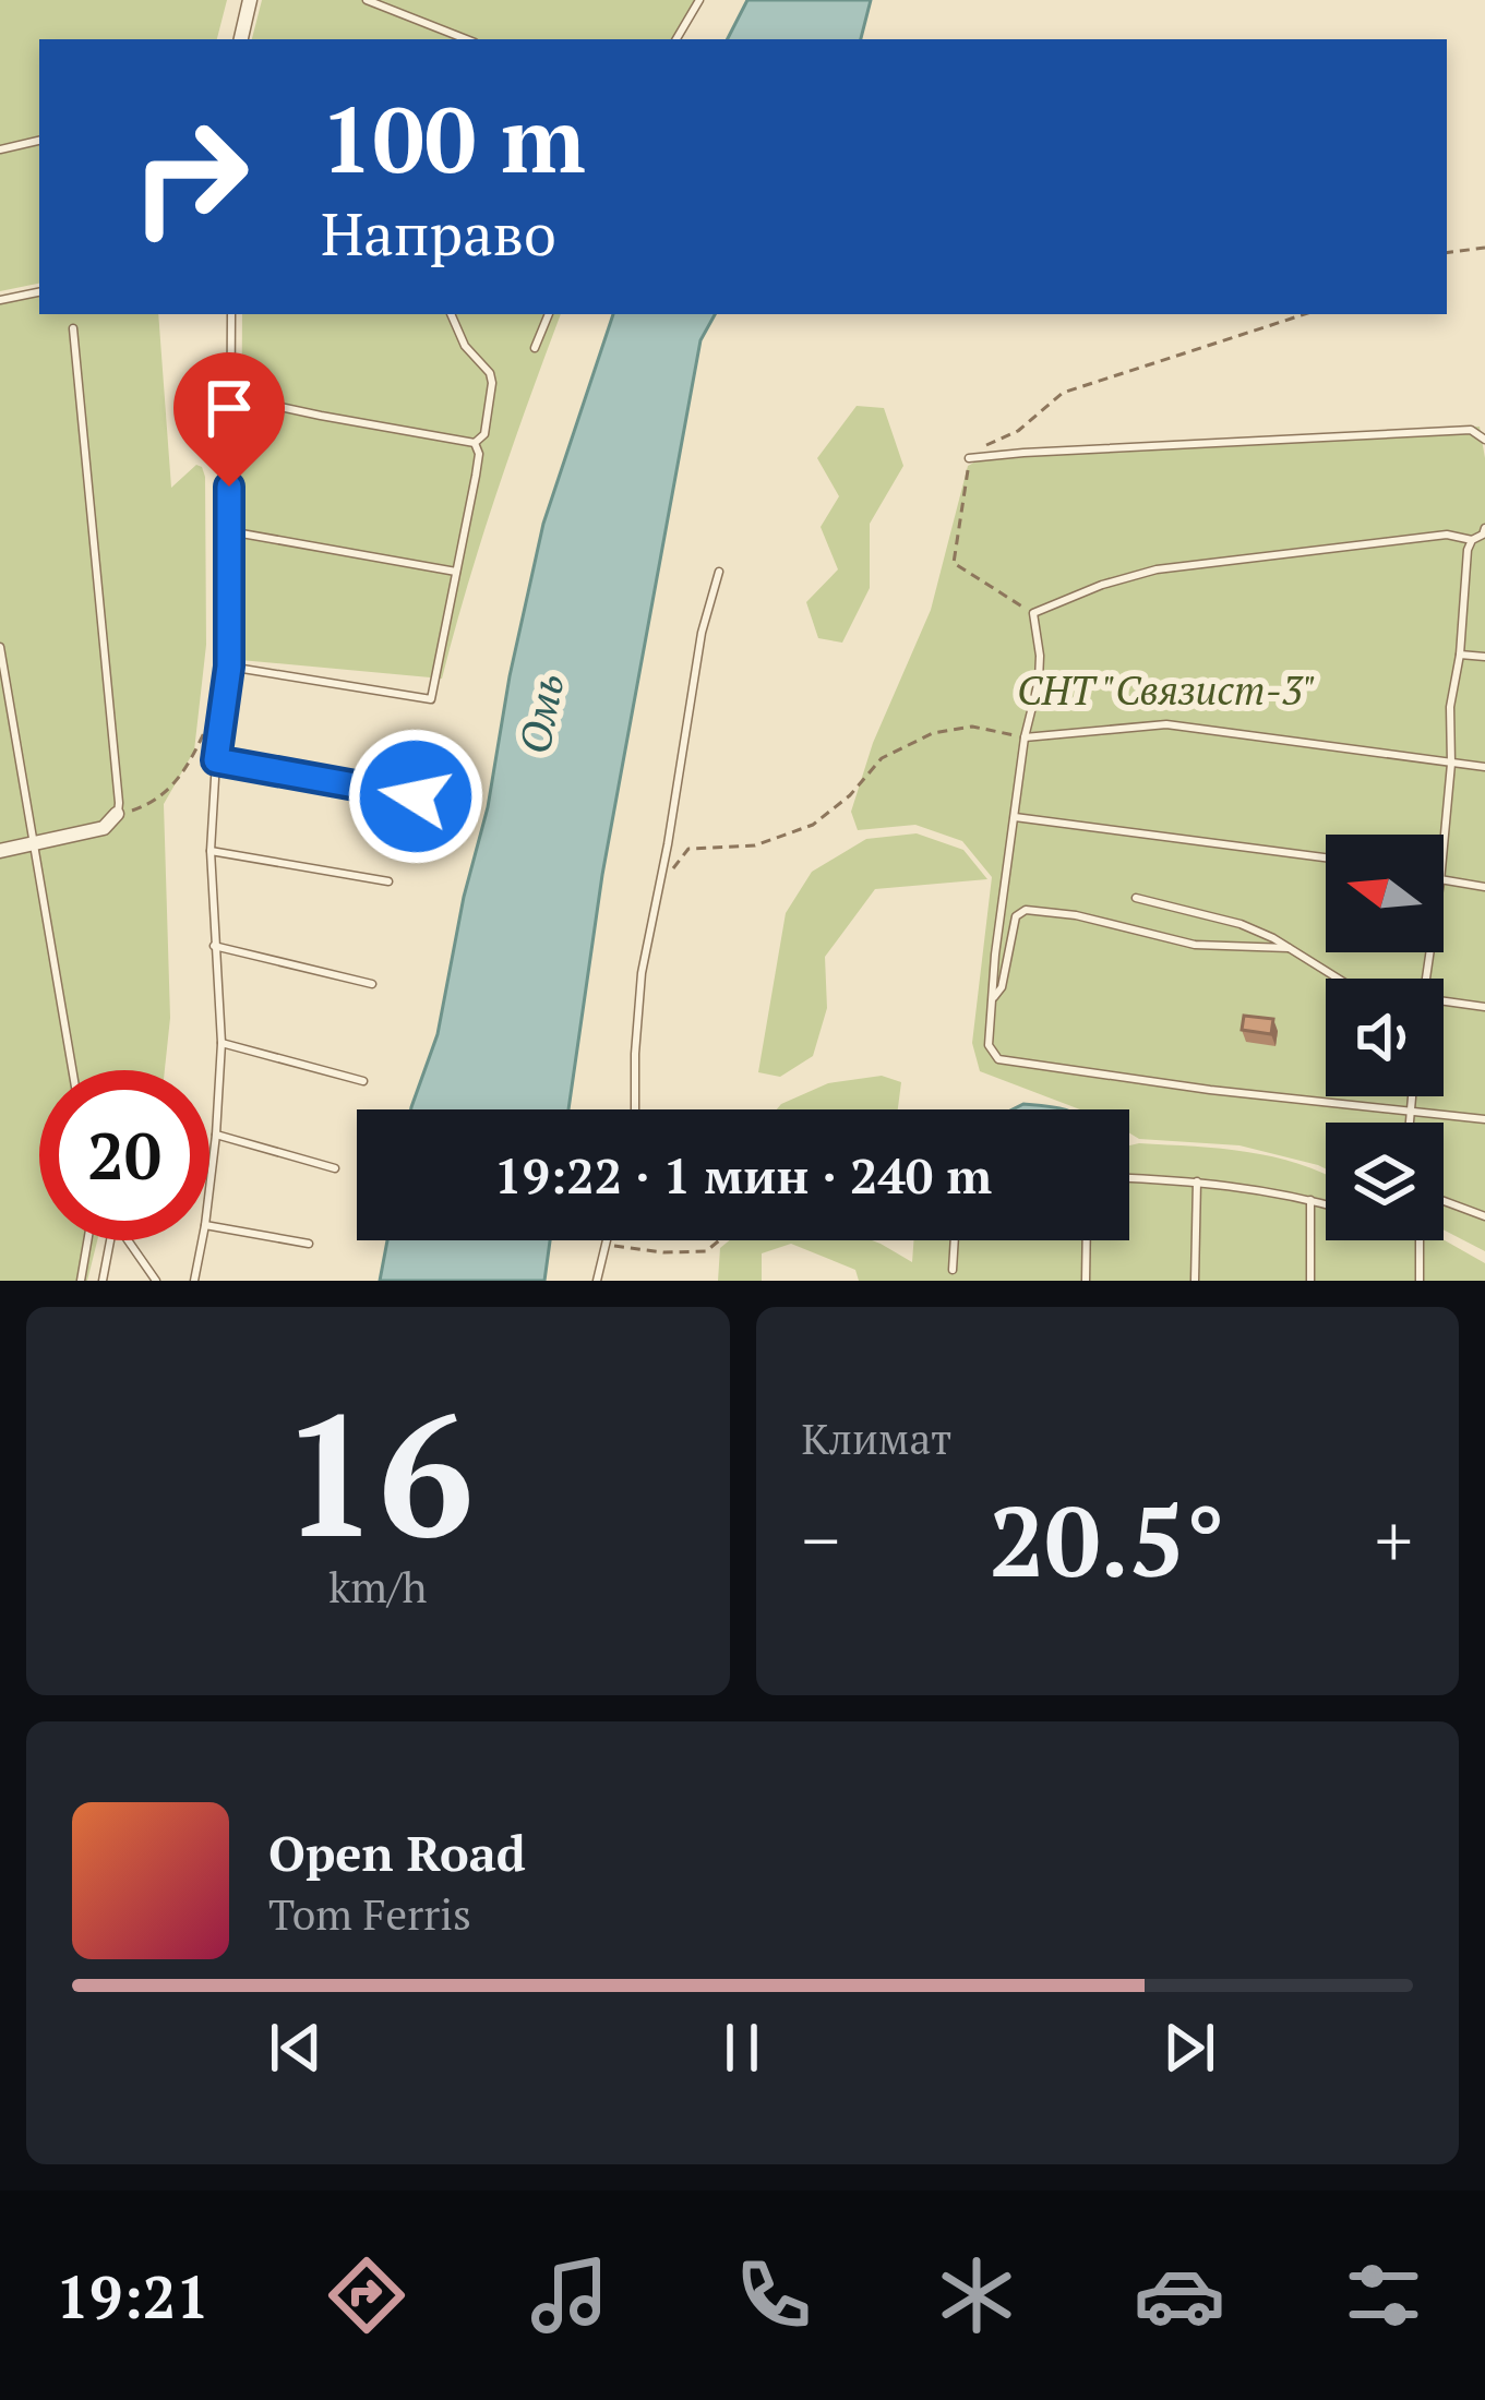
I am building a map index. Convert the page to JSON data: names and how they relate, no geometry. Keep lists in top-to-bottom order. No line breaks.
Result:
{"water":["Омь"],"parks":["СНТ \"Связист-3\""],"north":"left","page":{"turn":["100 m","Направо"],"limit":"20","trip":"19:22 · 1 мин · 240 m","tile":[["16","km/h"],"Климат"],"heat":["−","20.5°","+"],"song":["Open Road","Tom Ferris"],"tabs":"19:21"}}
